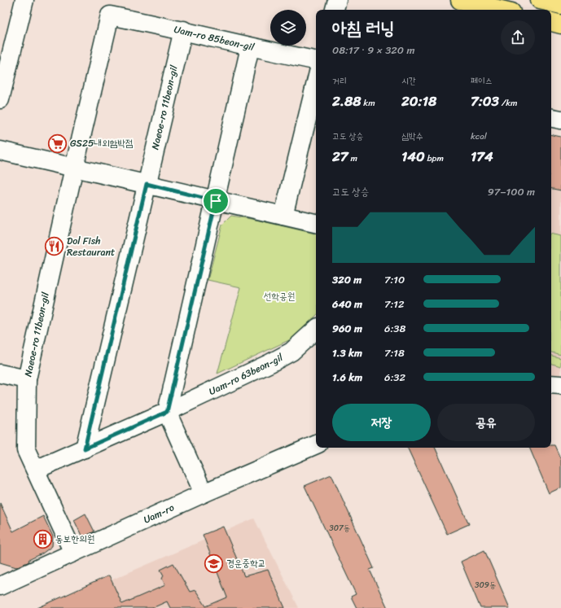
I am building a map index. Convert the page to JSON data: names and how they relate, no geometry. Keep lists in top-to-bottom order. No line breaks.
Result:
{"streets":{"street":["Uam-ro 85beon-gil","Naeoe-ro 11beon-gil","Uam-ro 63beon-gil","Uam-ro"]},"crossings":[["Uam-ro 85beon-gil","Naeoe-ro 11beon-gil"],["Naeoe-ro 11beon-gil","Uam-ro 63beon-gil"],["Naeoe-ro 11beon-gil","Uam-ro"]],"parks":["선학공원"],"places":{"supermarket":["GS25내외함박점"],"restaurant":["Dol Fish Restaurant"],"building":["동보한의원"],"school or university":["경운중학교"]},"house_numbers":["307동","309동"],"page":{"heading":["아침 러닝","08:17 · 9 × 320 m"],"stats":[["거리","2.88 km"],["시간","20:18"],["페이스","7:03 /km"],["고도 상승","27 m"],["심박수","140 bpm"],["kcal","174"]],"chart":["고도 상승","97–100 m"],"list":[{"name":"320 m","note":"7:10"},{"name":"640 m","note":"7:12"},{"name":"960 m","note":"6:38"},{"name":"1.3 km","note":"7:18"},{"name":"1.6 km","note":"6:32"}],"buttons":["저장","공유"]}}
